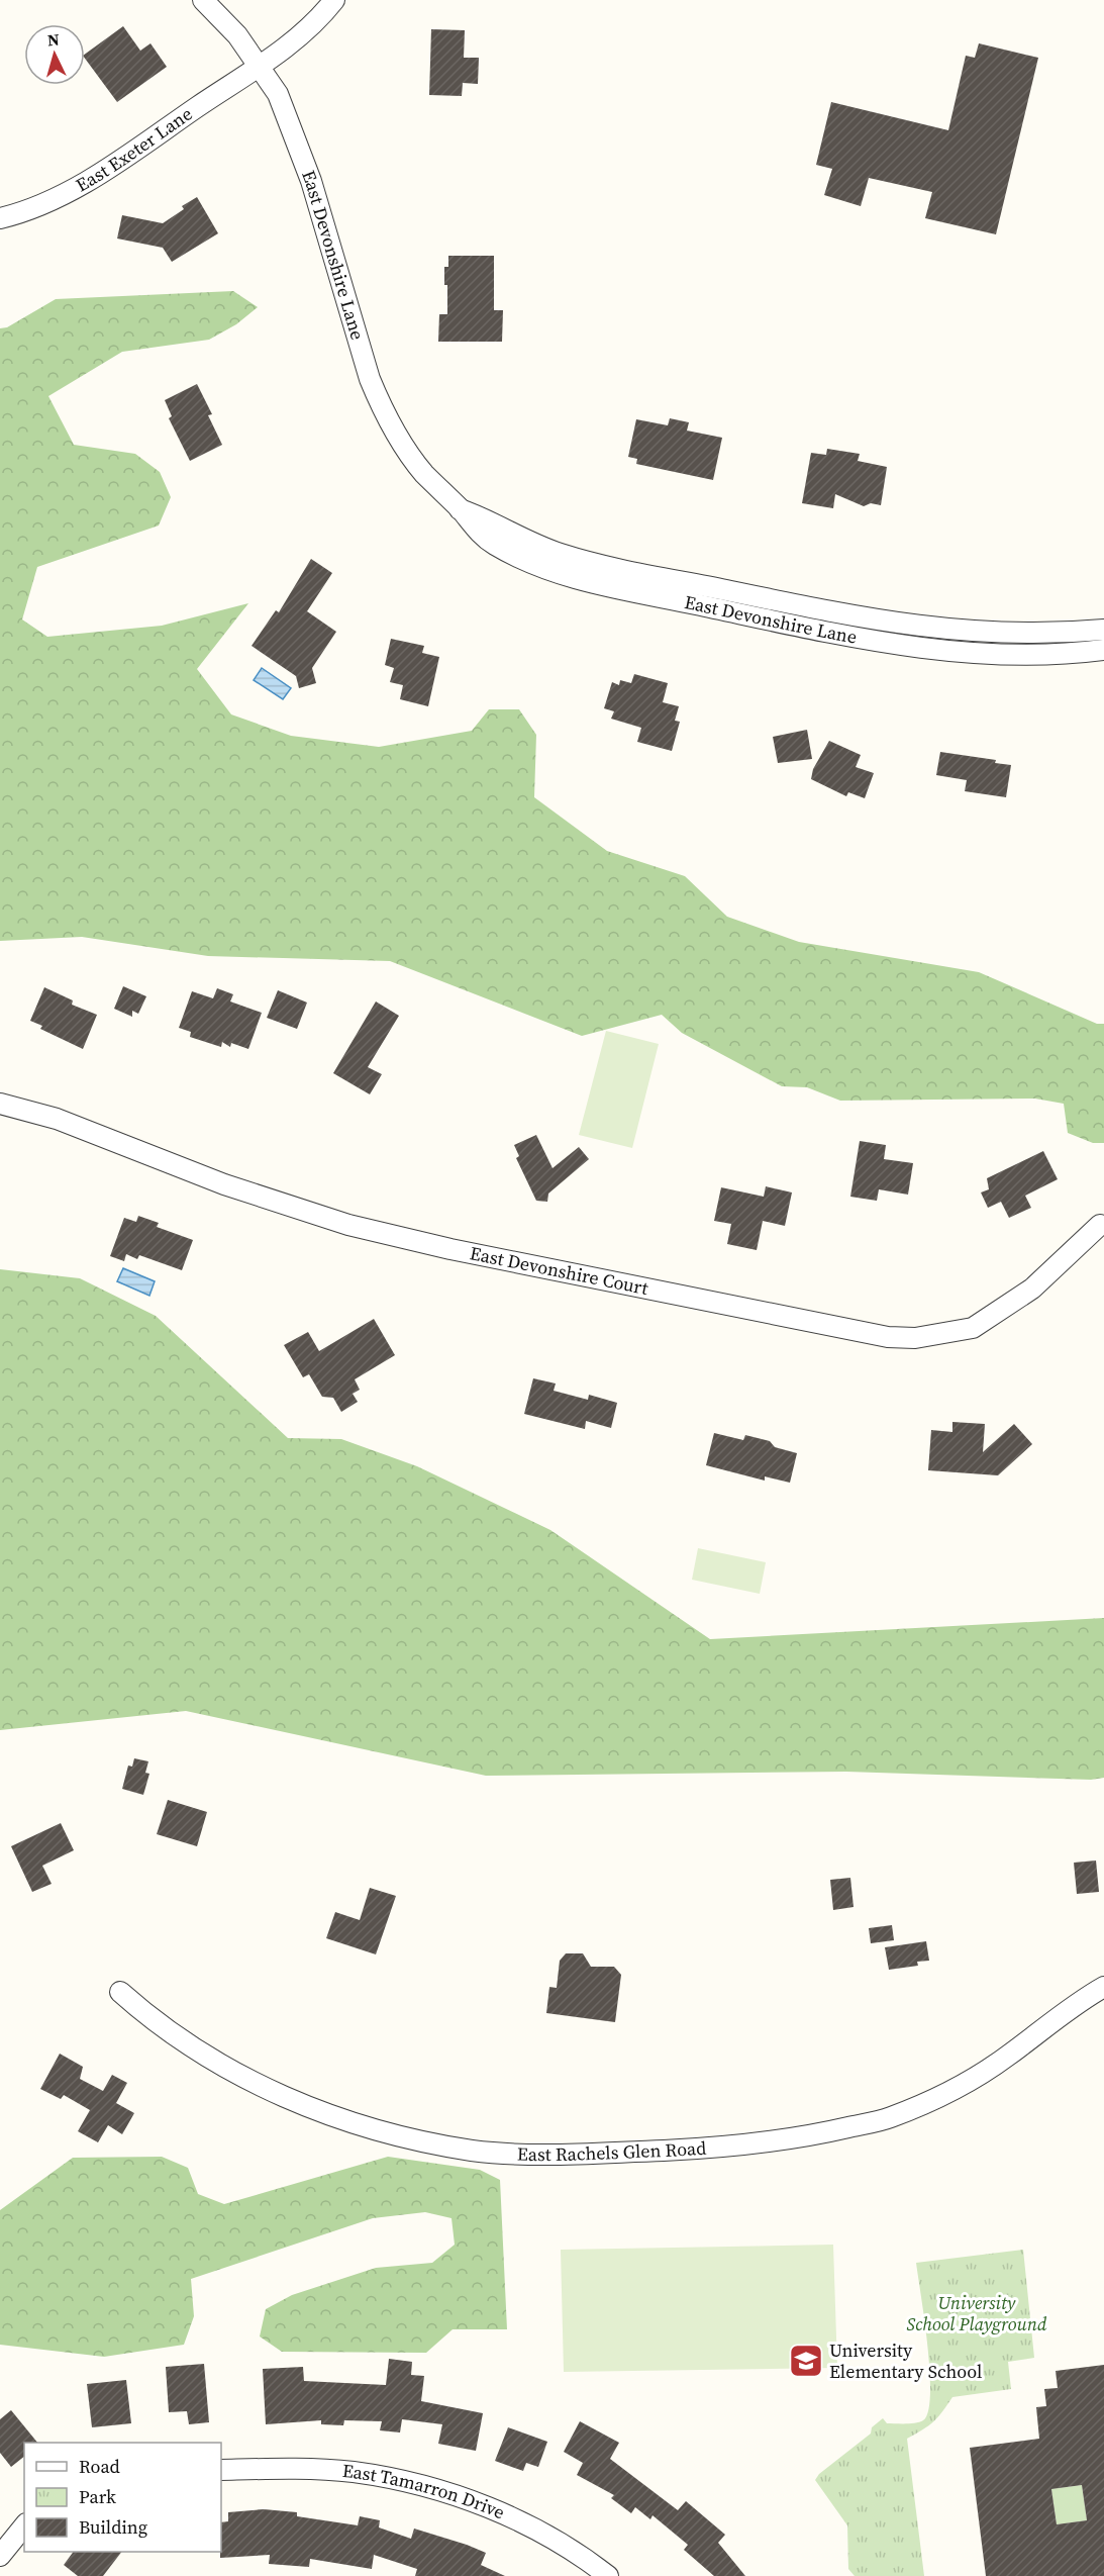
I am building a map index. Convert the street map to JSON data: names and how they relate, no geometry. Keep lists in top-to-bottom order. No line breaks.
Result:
{"streets":{"street":["East Exeter Lane","East Devonshire Lane","East Devonshire Court","East Rachels Glen Road","East Tamarron Drive"]},"crossings":[["East Exeter Lane","East Devonshire Lane"]],"parks":["University School Playground"],"places":{"school or university":["University Elementary School"]},"legend":["Road","Park","Building"],"north":"top"}
